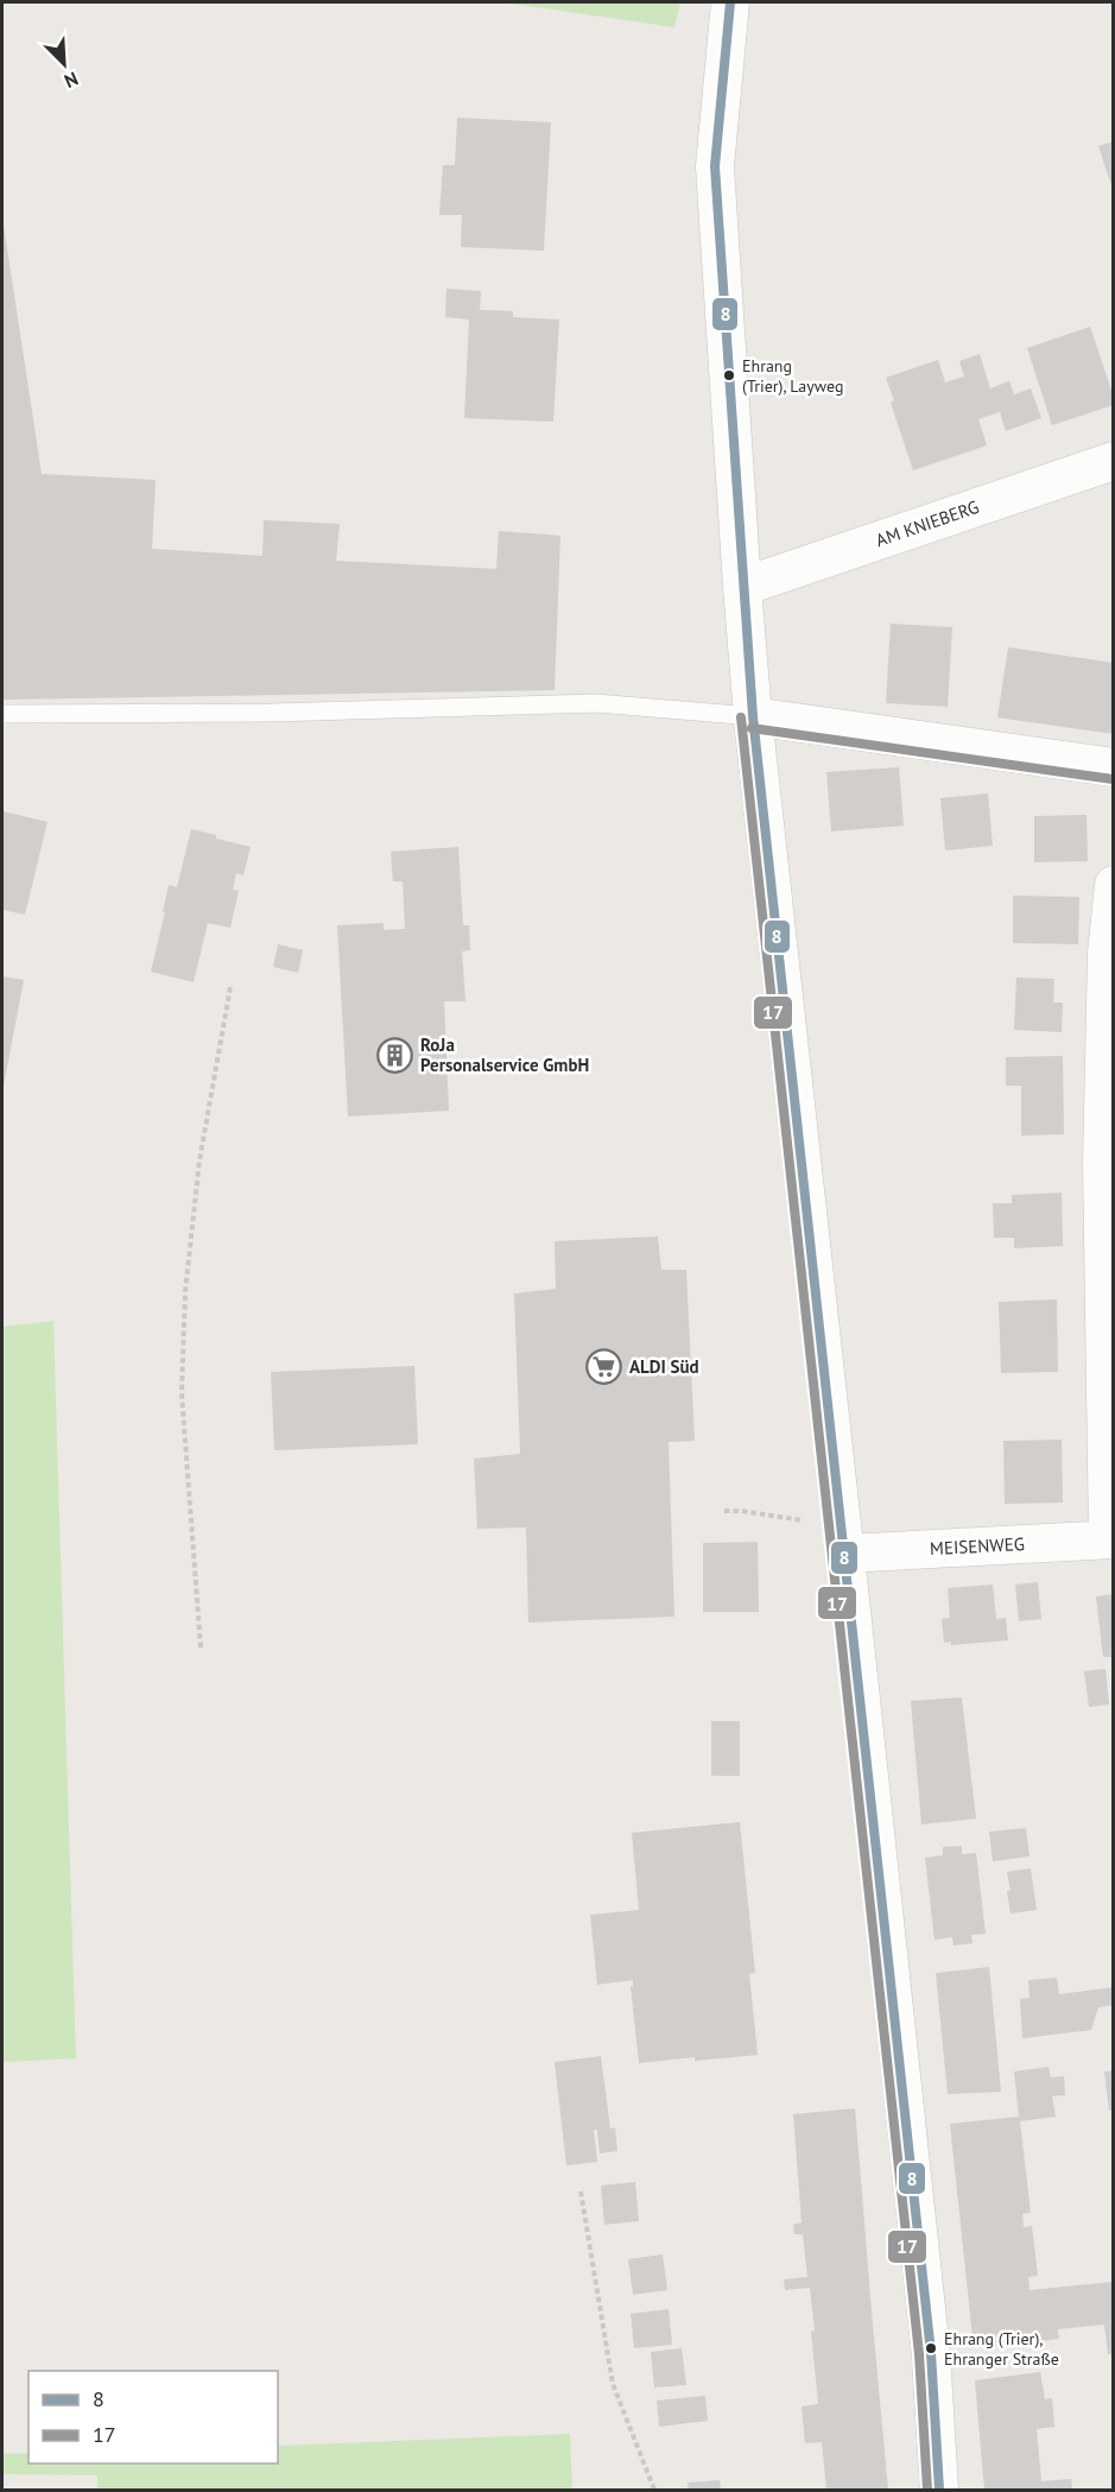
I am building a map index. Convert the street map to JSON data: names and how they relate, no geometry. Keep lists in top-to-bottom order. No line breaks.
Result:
{"streets":{"street":["AM KNIEBERG","MEISENWEG"]},"places":{"other":["Ehrang (Trier), Layweg","Ehrang (Trier), Ehranger Straße"],"building":["RoJa Personalservice GmbH"],"supermarket":["ALDI Süd"]},"lines":["transit line 8","transit line 17"],"legend":["8","17"],"north":"bottom right"}
